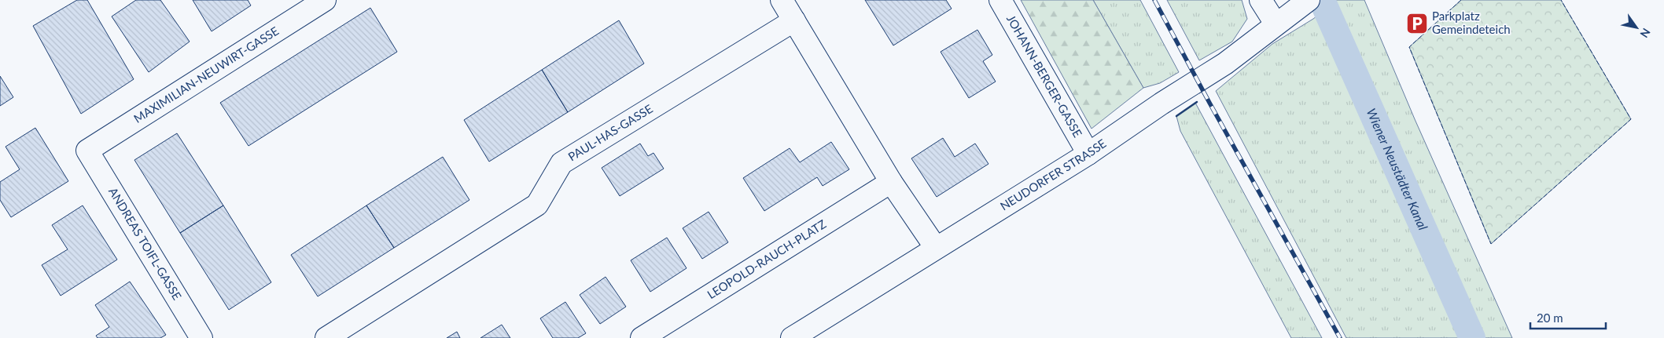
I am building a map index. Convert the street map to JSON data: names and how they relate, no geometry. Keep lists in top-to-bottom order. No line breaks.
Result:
{"streets":{"street":["MAXIMILIAN-NEUWIRT-GASSE","JOHANN-BERGER-GASSE","PAUL-HAS-GASSE","NEUDORFER STRASSE","ANDREAS TOIFL-GASSE","LEOPOLD-RAUCH-PLATZ"]},"crossings":[["MAXIMILIAN-NEUWIRT-GASSE","ANDREAS TOIFL-GASSE"],["JOHANN-BERGER-GASSE","NEUDORFER STRASSE"]],"water":["Wiener Neustädter Kanal"],"places":{"parking":["Parkplatz Gemeindeteich"]},"scale_bar":"20 m","north":"bottom right"}
